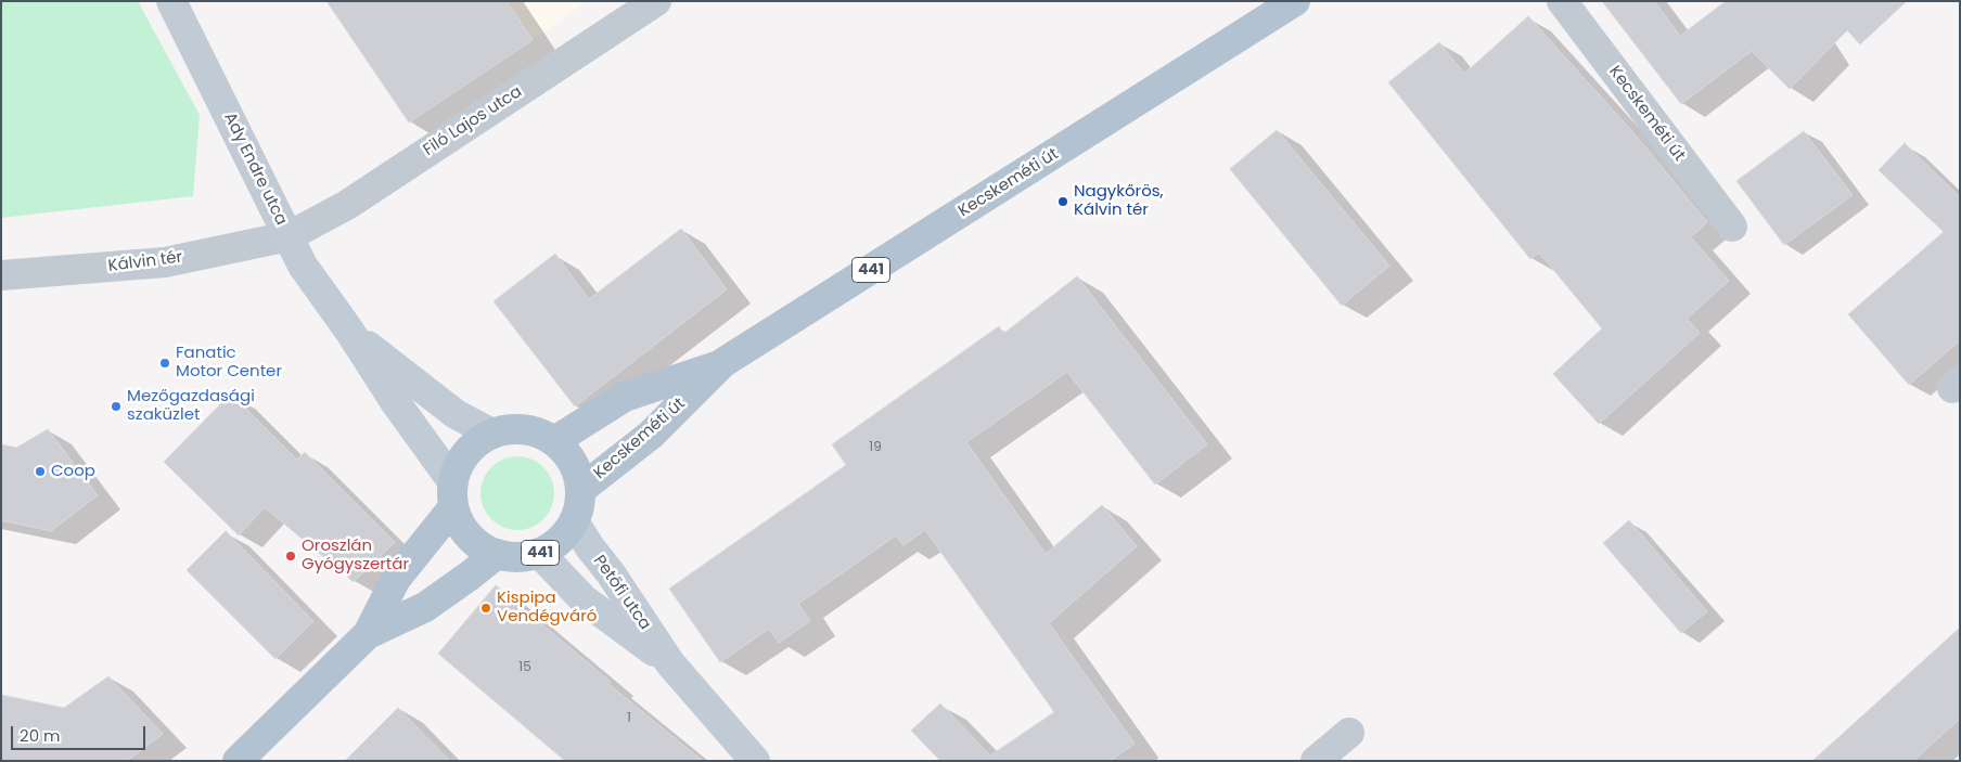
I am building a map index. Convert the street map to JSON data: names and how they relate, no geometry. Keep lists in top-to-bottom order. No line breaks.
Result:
{"streets":{"main road":["Kecskeméti út","Ady Endre utca","441","Petőfi utca"],"street":["Filó Lajos utca","Kálvin tér"]},"crossings":[["Kecskeméti út","Ady Endre utca"],["Kecskeméti út","441"],["Kecskeméti út","Petőfi utca"],["Filó Lajos utca","Ady Endre utca"],["Filó Lajos utca","Kálvin tér"],["Ady Endre utca","Kálvin tér"],["Ady Endre utca","441"],["Ady Endre utca","Petőfi utca"],["441","Petőfi utca"]],"places":["Nagykőrös, Kálvin tér","Fanatic Motor Center","Mezőgazdasági szaküzlet","Coop","Oroszlán Gyógyszertár","Kispipa Vendégváró"],"house_numbers":["19","15","1"],"scale_bar":"20 m"}
